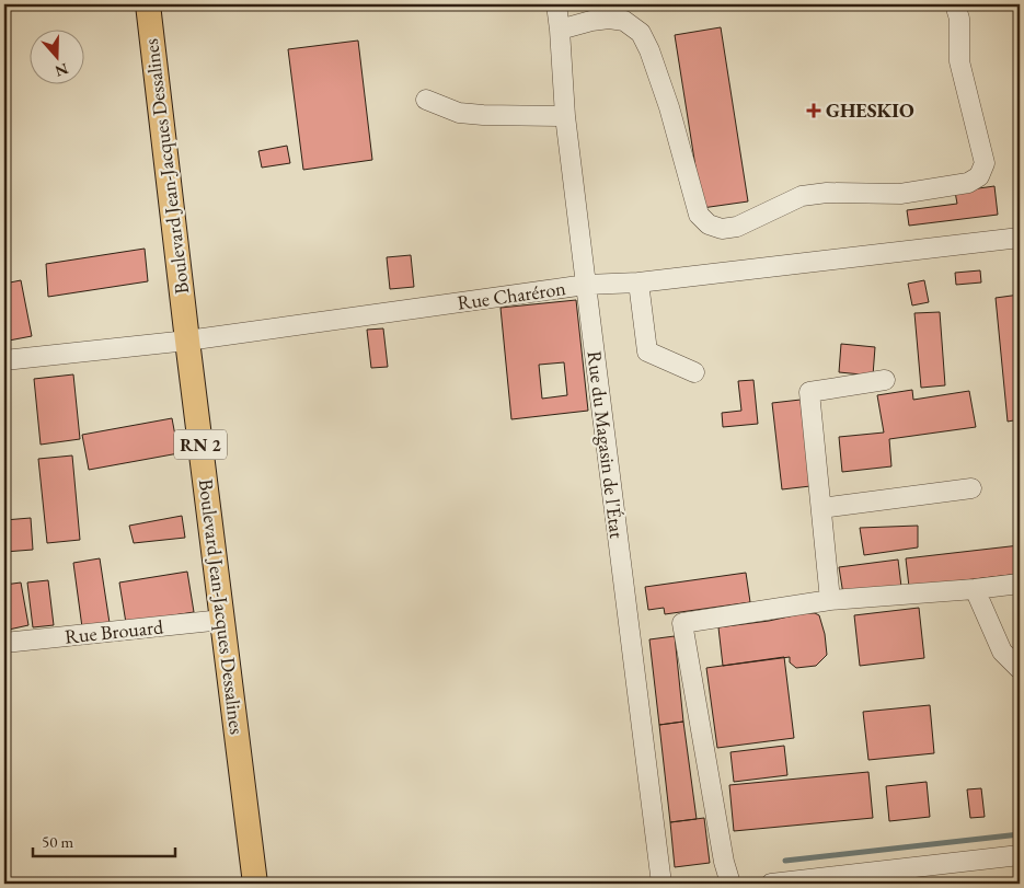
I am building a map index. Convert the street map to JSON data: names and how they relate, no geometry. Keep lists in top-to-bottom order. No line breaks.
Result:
{"streets":{"main road":["Boulevard Jean-Jacques Dessalines","RN 2"],"street":["Rue Charéron","Rue du Magasin de l'État","Rue Brouard"]},"crossings":[["Boulevard Jean-Jacques Dessalines","Rue Charéron"],["Boulevard Jean-Jacques Dessalines","Rue Brouard"],["Rue Charéron","Rue du Magasin de l'État"]],"places":{"health":["GHESKIO"]},"scale_bar":"50 m","north":"bottom"}
